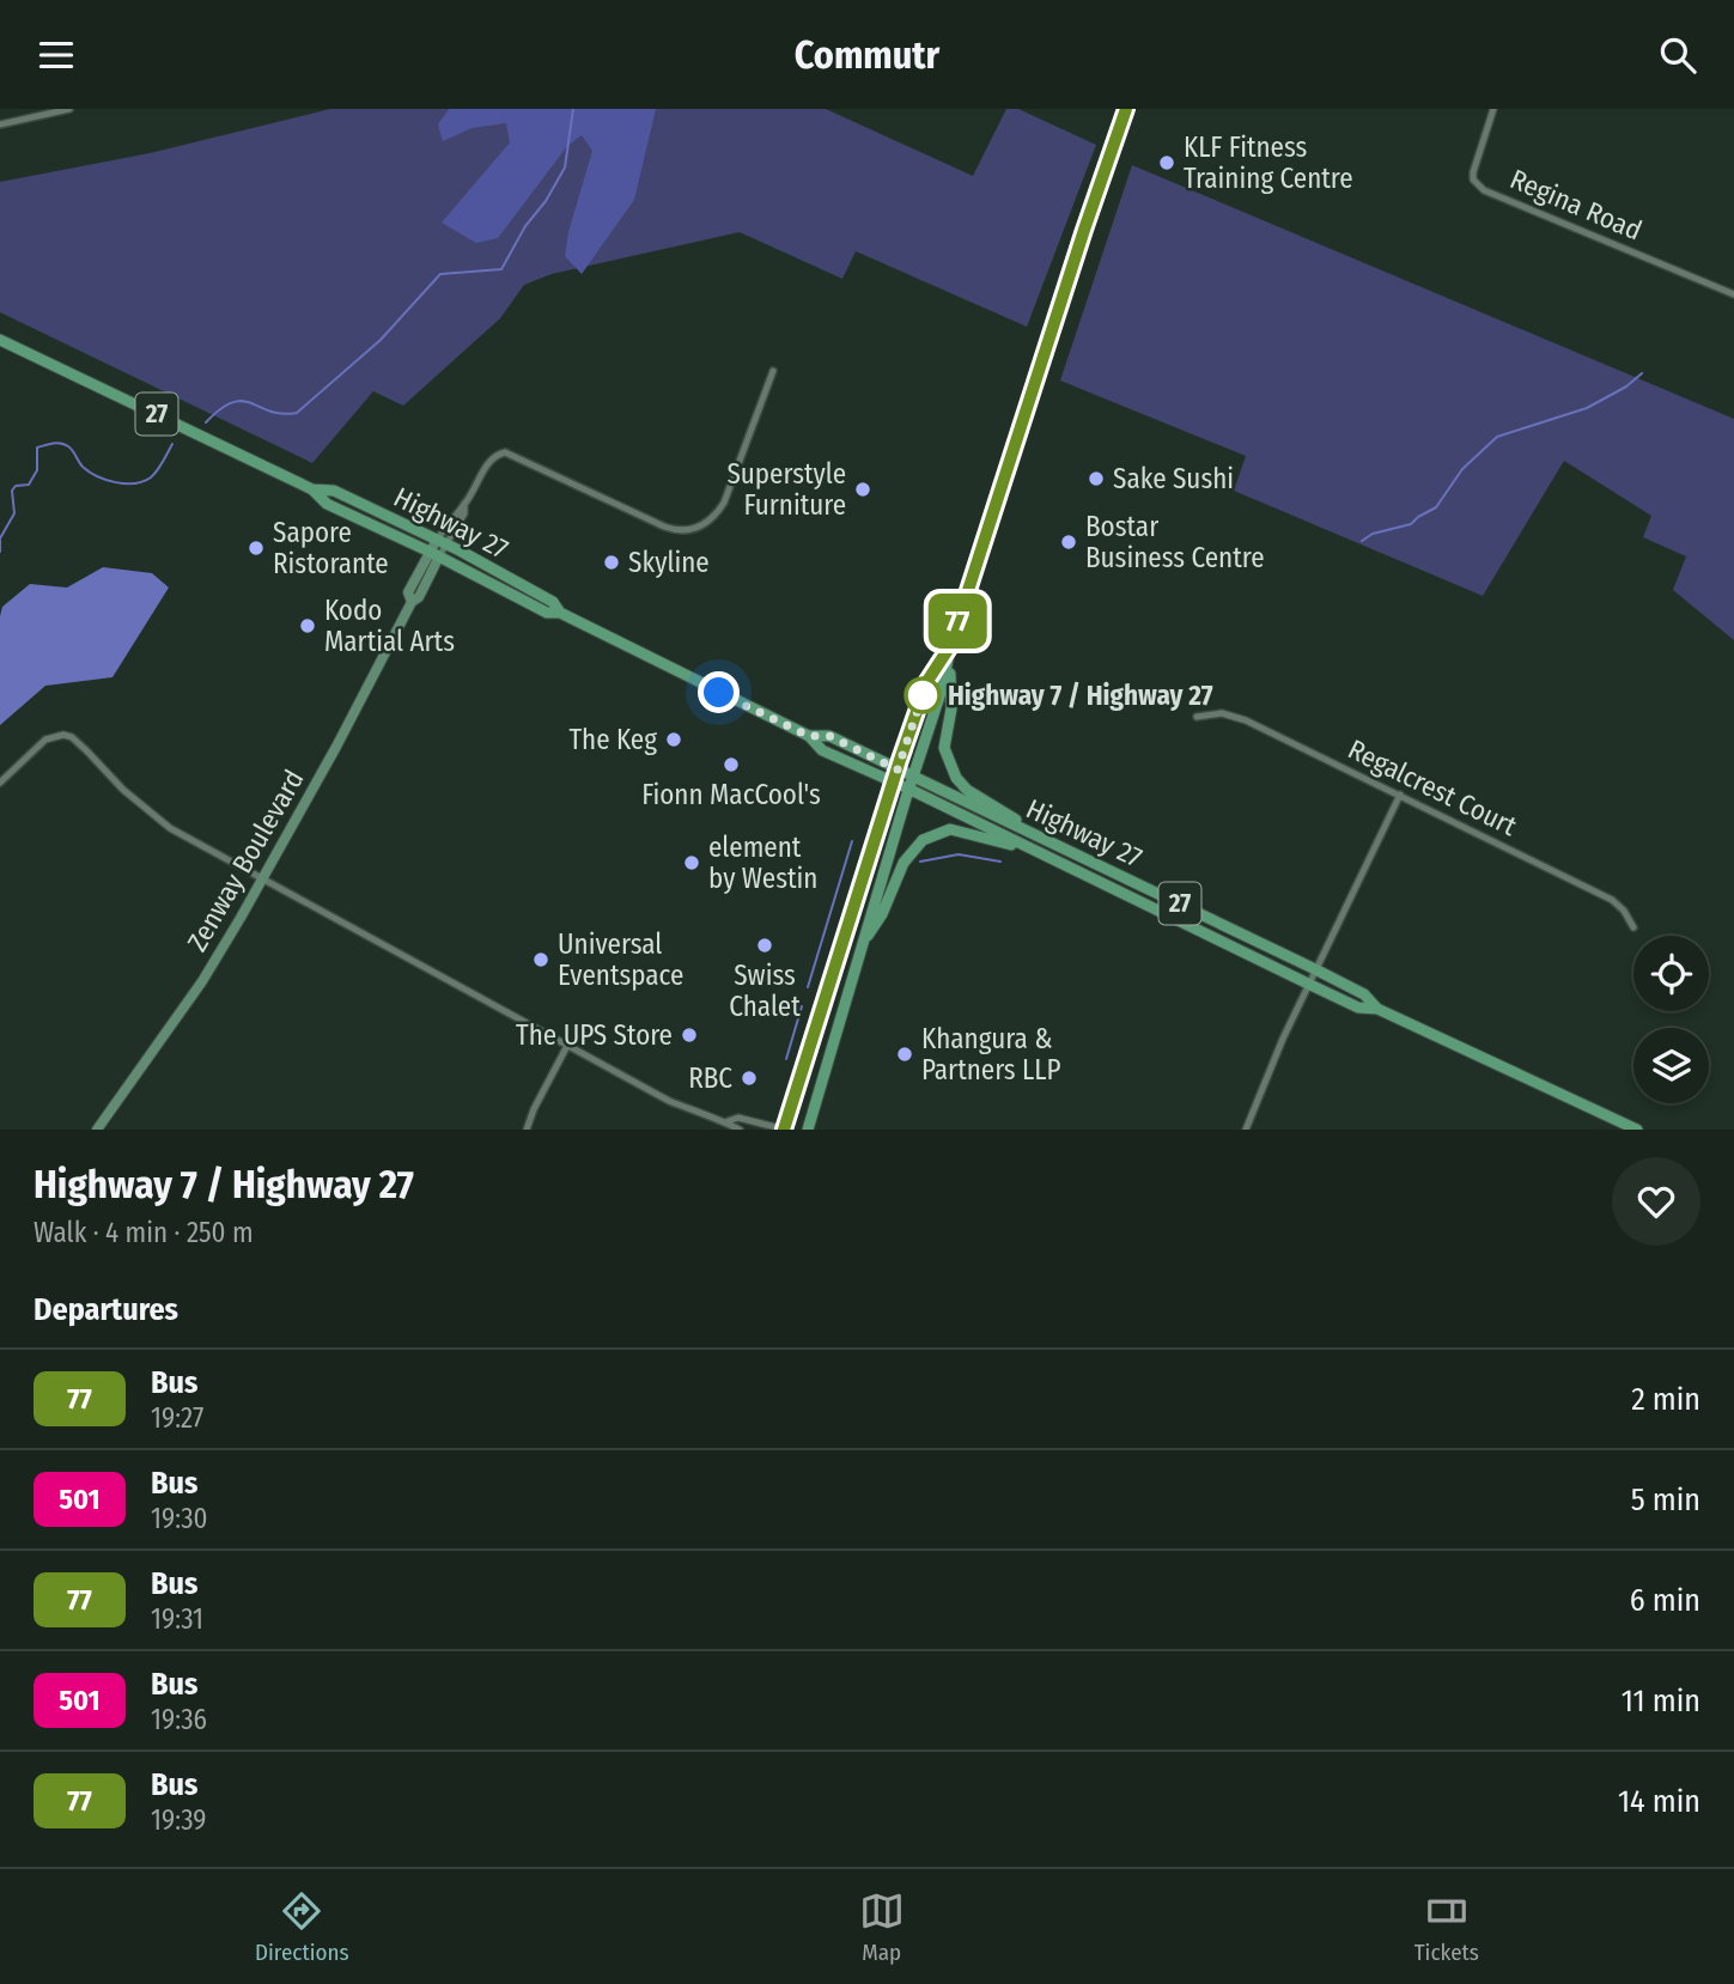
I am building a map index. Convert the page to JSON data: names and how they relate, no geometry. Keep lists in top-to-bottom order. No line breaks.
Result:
{"streets":{"main road":["27","Highway 27"],"street":["Regina Road","Regalcrest Court","Zenway Boulevard"]},"crossings":[["Highway 27","Zenway Boulevard"]],"places":["KLF Fitness Training Centre","Sake Sushi","Superstyle Furniture","Bostar Business Centre","Sapore Ristorante","Skyline","Kodo Martial Arts","Highway 7 / Highway 27","The Keg","Fionn MacCool's","element by Westin","Swiss Chalet","Universal Eventspace","The UPS Store","Khangura & Partners LLP","RBC"],"lines":["bus line 77"],"page":{"header":"Commutr","on_map":"77","heading":[["Highway 7 / Highway 27","Walk · 4 min · 250 m"],"Departures"],"list":[{"mark":"77","name":"Bus","note":"19:27","value":"2 min"},{"mark":"501","name":"Bus","note":"19:30","value":"5 min"},{"mark":"77","name":"Bus","note":"19:31","value":"6 min"},{"mark":"501","name":"Bus","note":"19:36","value":"11 min"},{"mark":"77","name":"Bus","note":"19:39","value":"14 min"}],"tabs":["Directions","Map","Tickets"]}}
